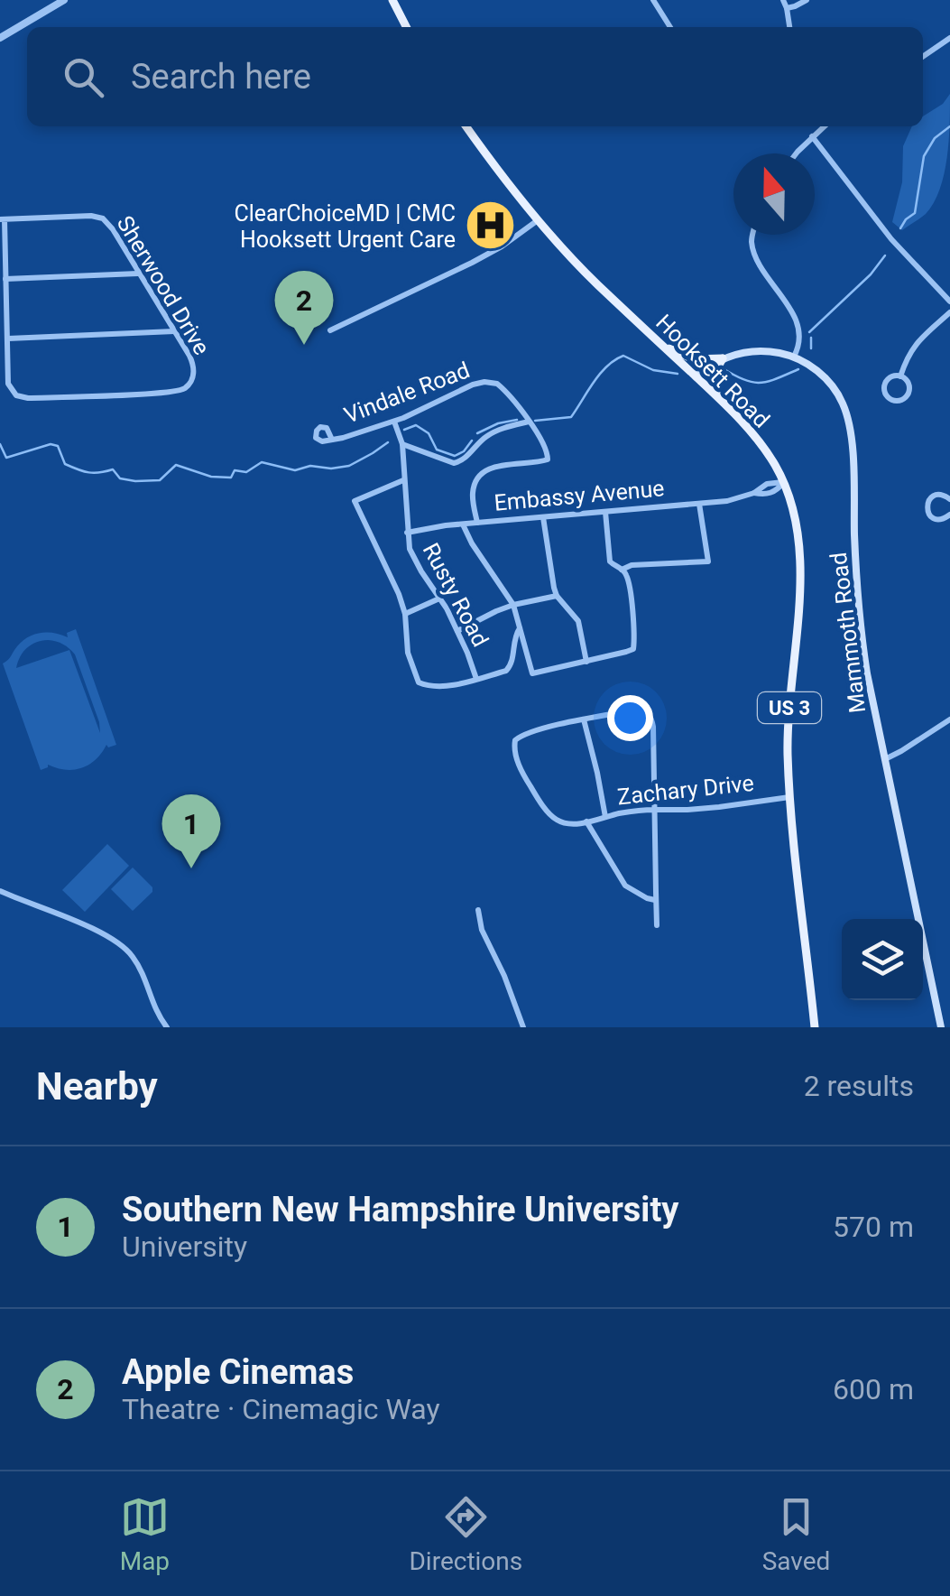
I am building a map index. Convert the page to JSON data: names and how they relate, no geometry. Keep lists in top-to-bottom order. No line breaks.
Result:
{"streets":{"main road":["Hooksett Road","Mammoth Road","US 3"],"street":["Sherwood Drive","Vindale Road","Embassy Avenue","Rusty Road","Zachary Drive"]},"crossings":[["Hooksett Road","Embassy Avenue"],["Hooksett Road","Mammoth Road"],["Hooksett Road","Zachary Drive"],["Vindale Road","Embassy Avenue"],["Vindale Road","Rusty Road"],["Embassy Avenue","Rusty Road"]],"places":{"hospital":["ClearChoiceMD | CMC Hooksett Urgent Care"]},"north":"top","page":{"search":"Search here","pins":["2","1"],"heading":["Nearby","2 results"],"list":[{"mark":"1","name":"Southern New Hampshire University","note":"University","value":"570 m"},{"mark":"2","name":"Apple Cinemas","note":"Theatre · Cinemagic Way","value":"600 m"}],"nav":["Map","Directions","Saved"]}}
